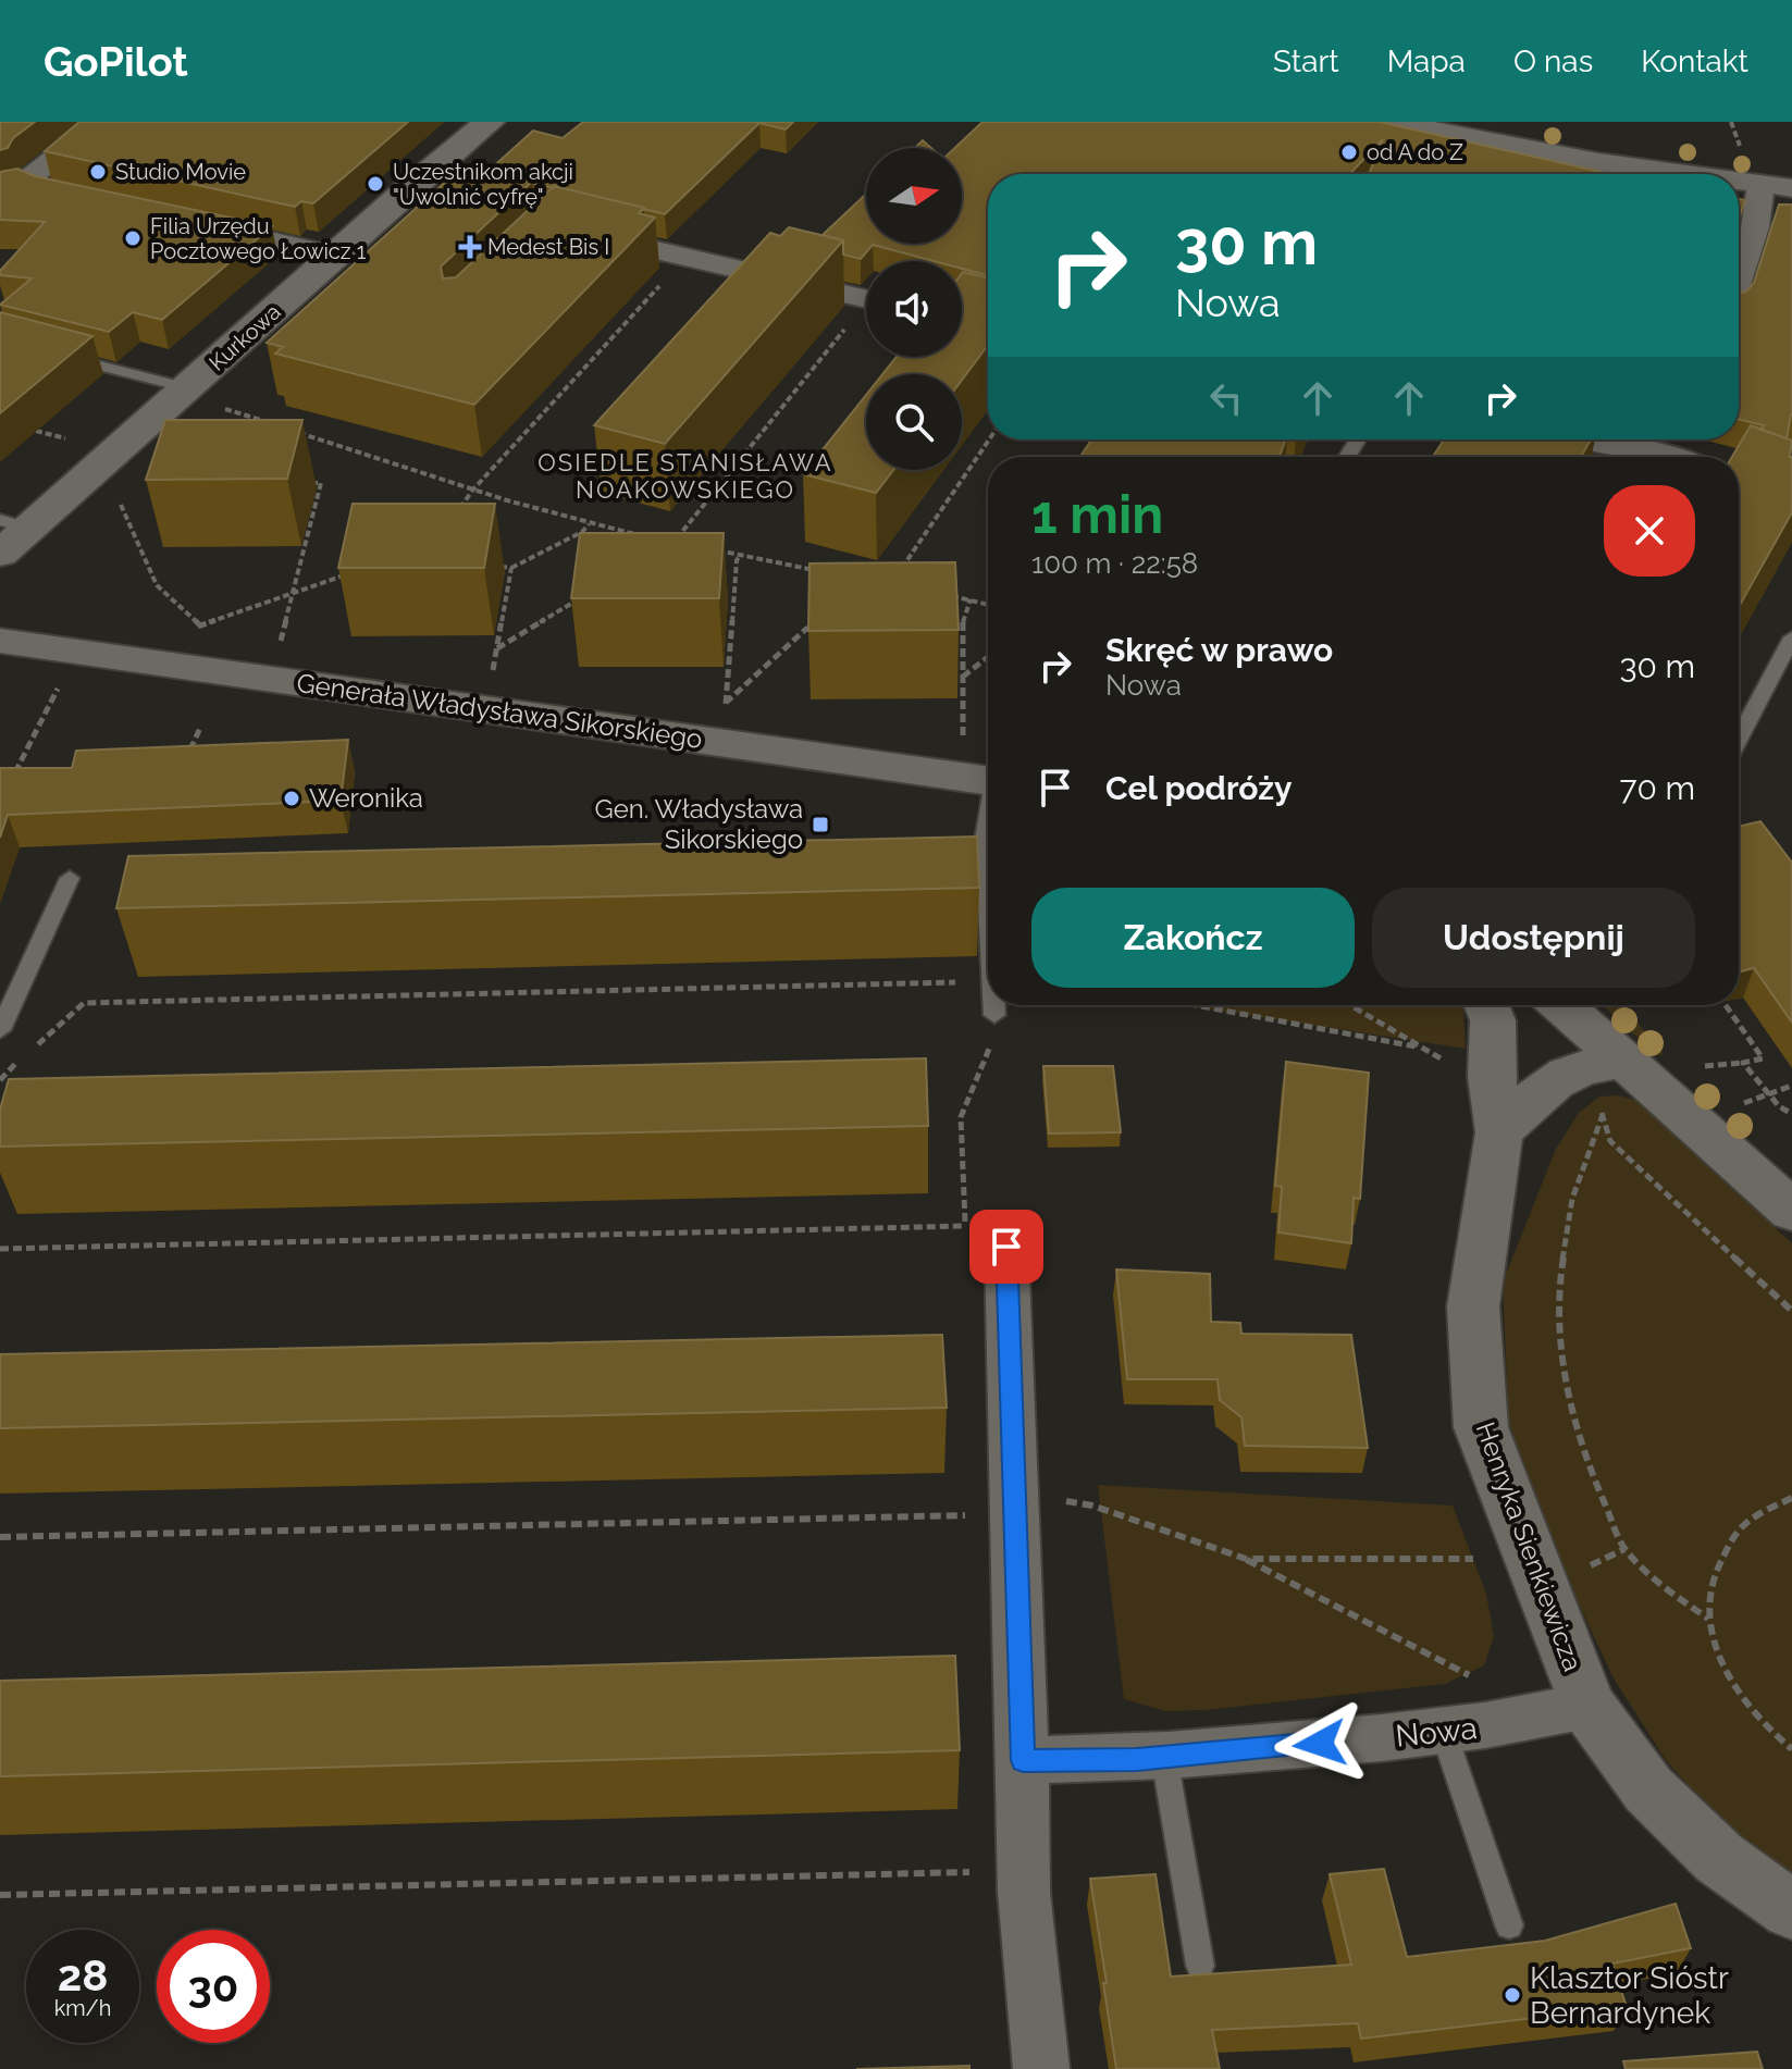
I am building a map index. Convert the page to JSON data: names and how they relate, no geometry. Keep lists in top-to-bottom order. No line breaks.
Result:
{"streets":{"street":["Kurkowa","Generała Władysława Sikorskiego","Henryka Sienkiewicza","Nowa"]},"crossings":[["Henryka Sienkiewicza","Nowa"]],"districts":["OSIEDLE STANISŁAWA NOAKOWSKIEGO"],"places":{"other":["od A do Z","Studio Movie","Uczestnikom akcji \"Uwolnić cyfrę\"","Filia Urzędu Pocztowego Łowicz 1","Weronika","Klasztor Sióstr Bernardynek"],"health":["Medest Bis I"],"transit":["Gen. Władysława Sikorskiego"]},"north":"right","page":{"header":"GoPilot","nav":["Start","Mapa","O nas","Kontakt"],"turn":["30 m","Nowa"],"heading":["1 min","100 m · 22:58"],"list":[{"name":"Skręć w prawo","note":"Nowa","value":"30 m"},{"name":"Cel podróży","value":"70 m"}],"buttons":["Zakończ","Udostępnij"],"speed":"28 km/h","limit":"30"}}
